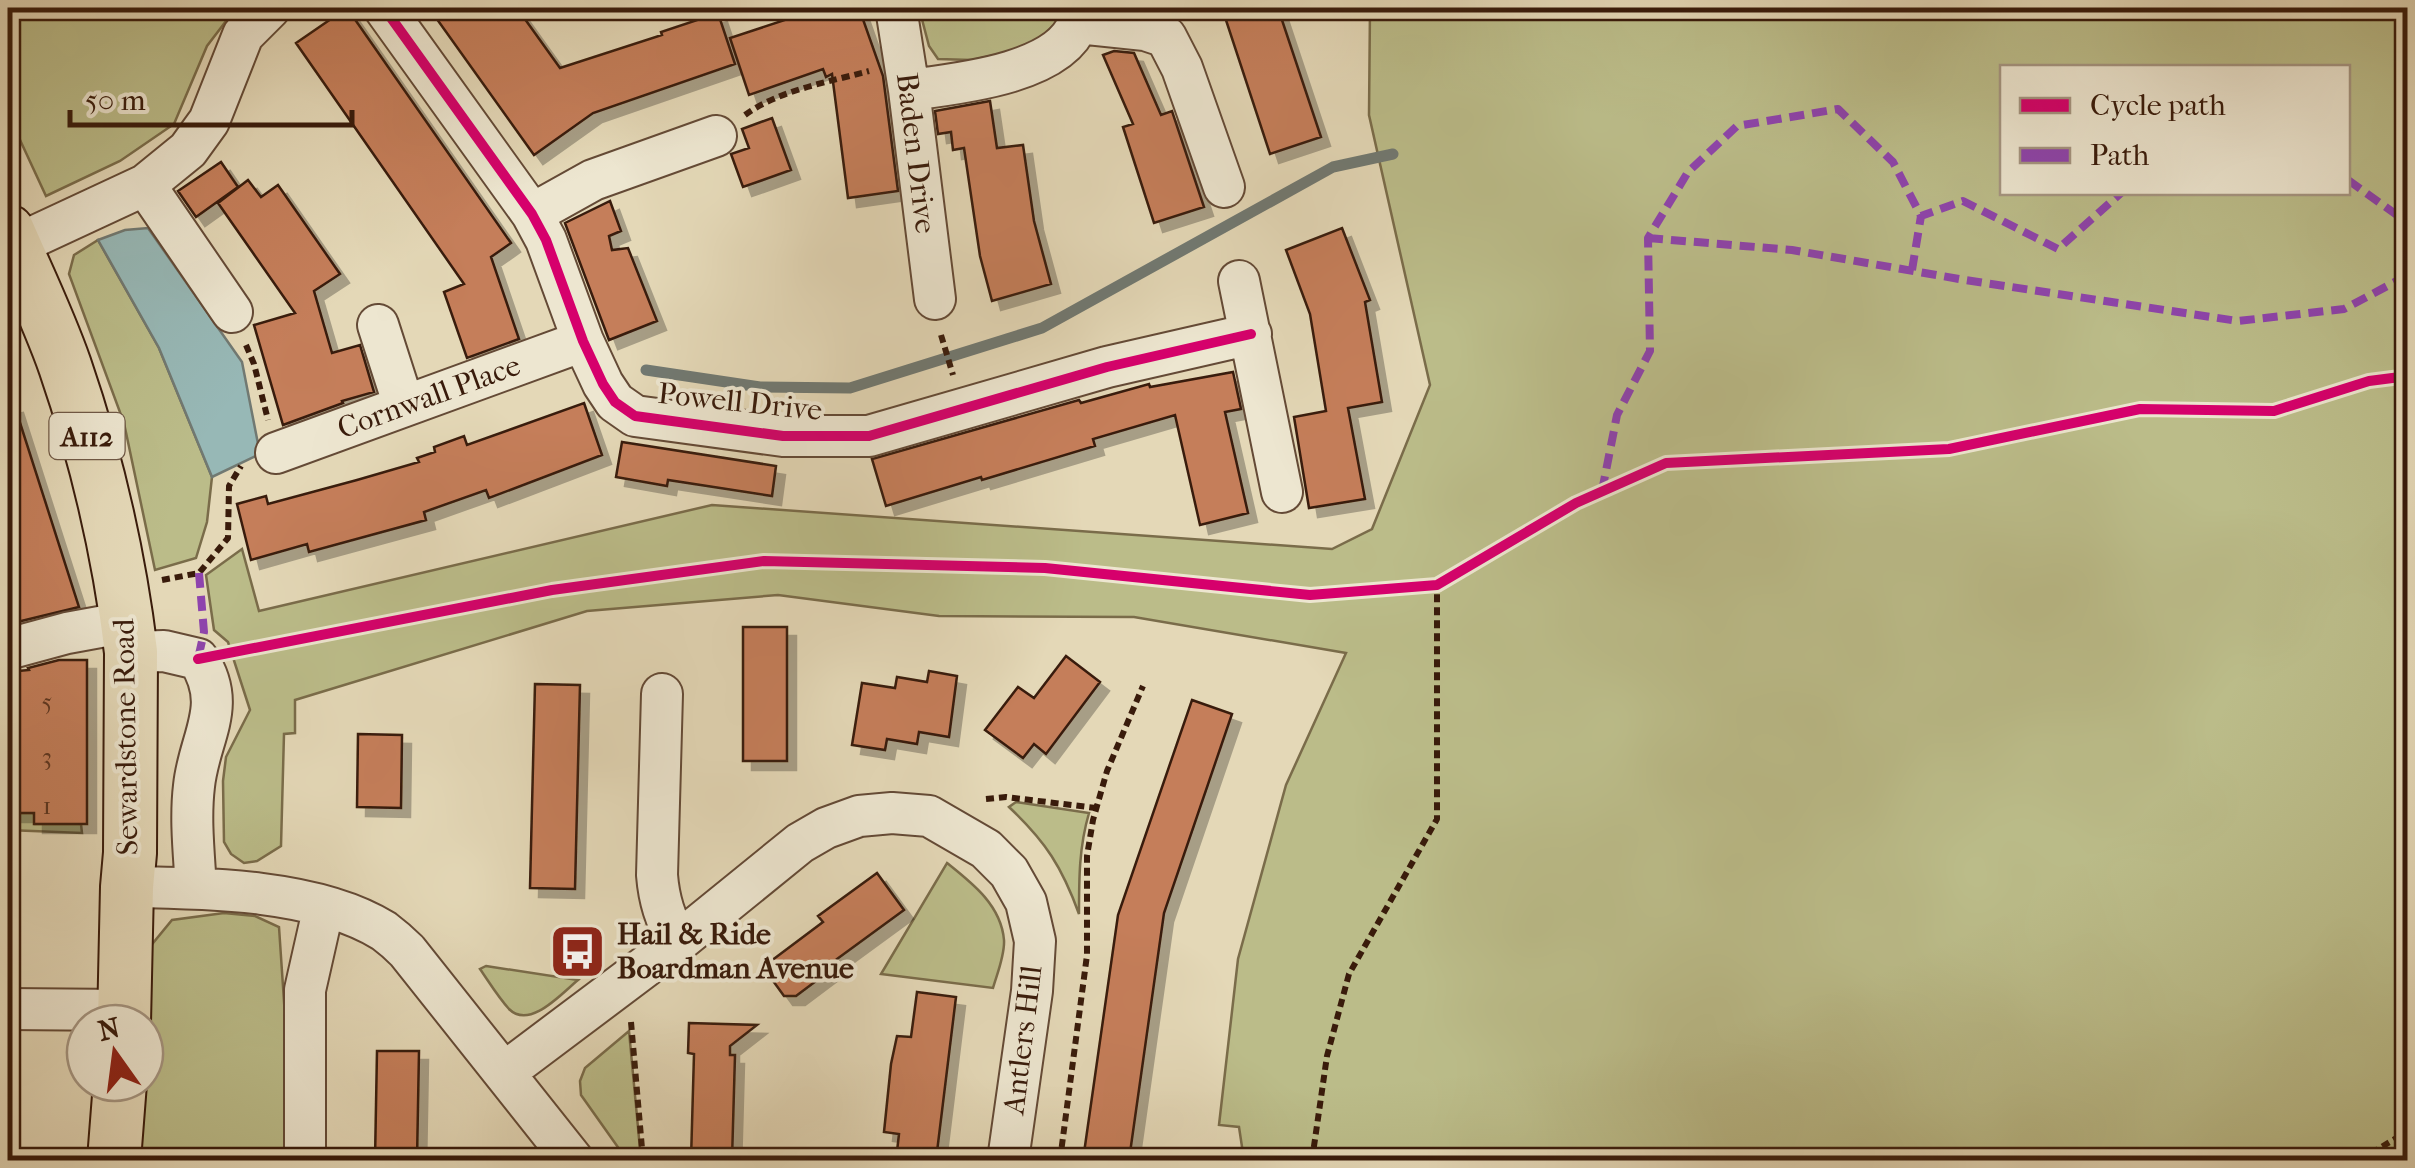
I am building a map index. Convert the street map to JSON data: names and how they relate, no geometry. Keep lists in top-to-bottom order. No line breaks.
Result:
{"streets":{"main road":["A112","Sewardstone Road"],"street":["Baden Drive","Cornwall Place","Powell Drive","Antlers Hill"]},"crossings":[["Cornwall Place","Powell Drive"]],"places":{"bus stop":["Hail & Ride Boardman Avenue"]},"house_numbers":["5","3","1"],"legend":["Cycle path","Path"],"scale_bar":"50 m","north":"top"}
